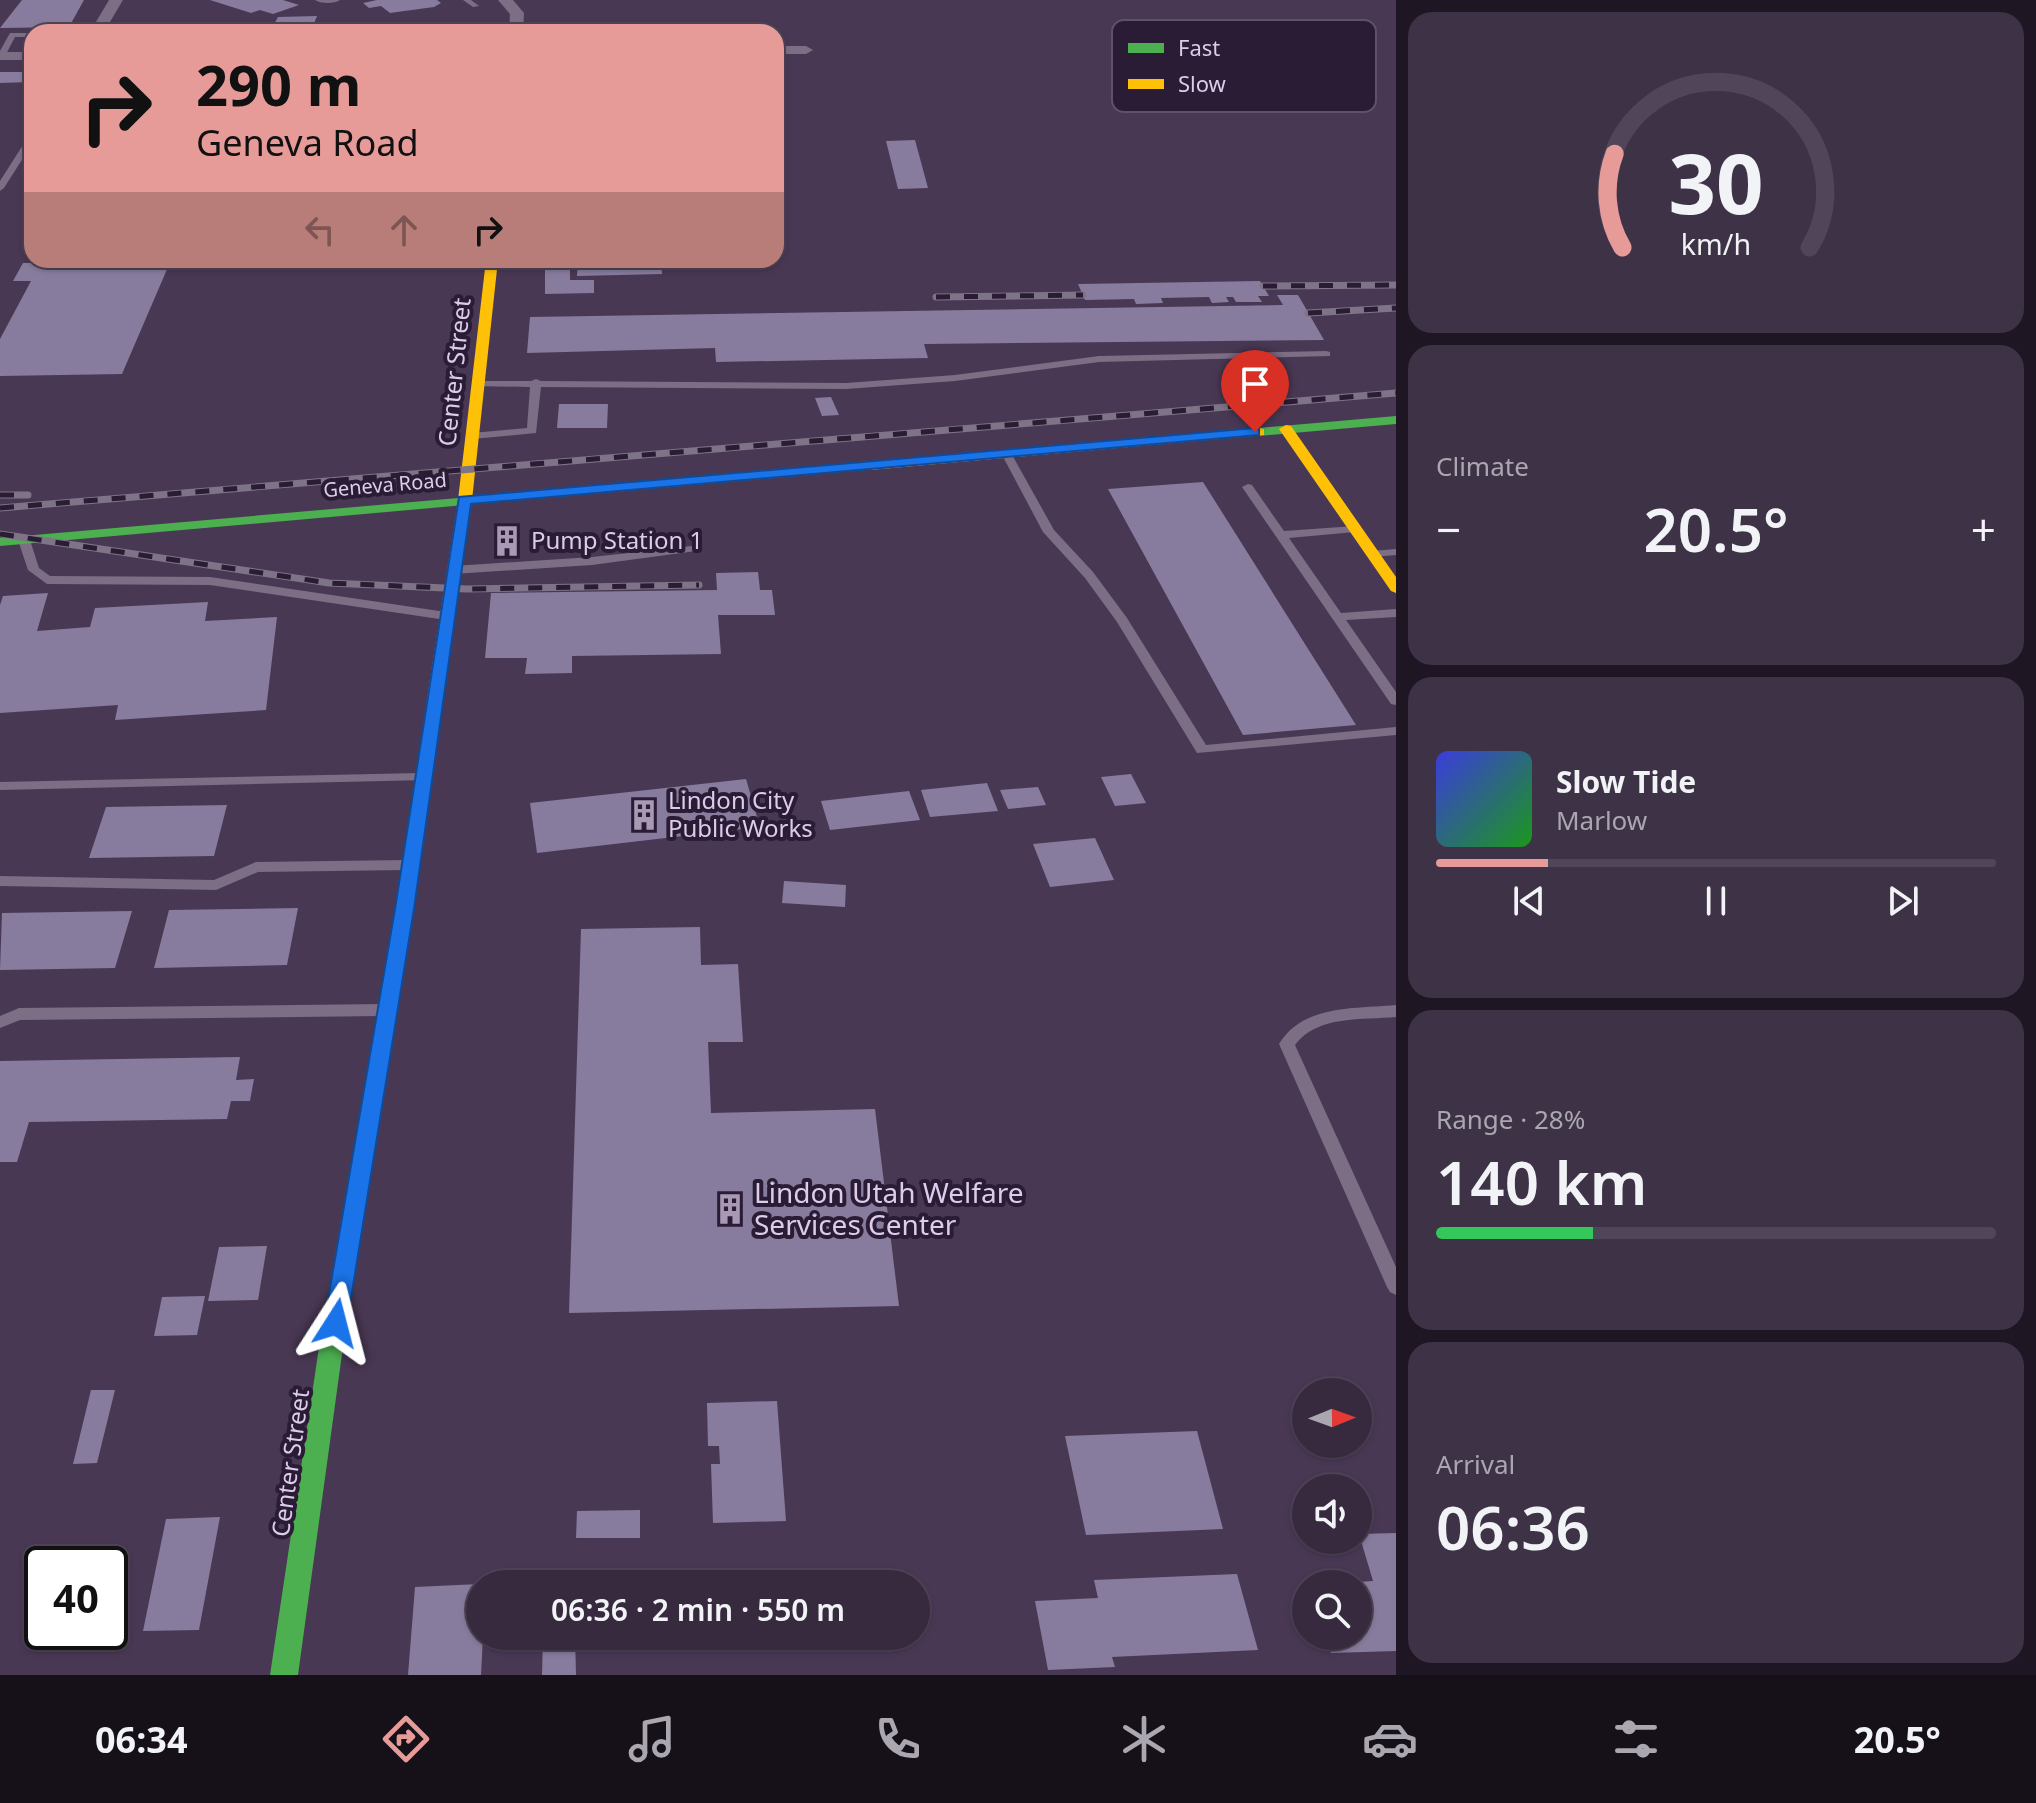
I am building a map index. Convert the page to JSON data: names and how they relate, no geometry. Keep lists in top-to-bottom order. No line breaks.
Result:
{"streets":{"street":["Center Street","Geneva Road"]},"crossings":[["Center Street","Geneva Road"]],"places":{"building":["Pump Station 1","Lindon City Public Works","Lindon Utah Welfare Services Center"]},"legend":["Fast","Slow"],"north":"right","page":{"turn":["290 m","Geneva Road"],"tile":["Climate",["Range · 28%","140 km"],["Arrival","06:36"]],"heat":["−","20.5°","+"],"song":["Slow Tide","Marlow"],"limit":"40","trip":"06:36 · 2 min · 550 m","tabs":["06:34","20.5°"],"gauge":["30","km/h"]}}
